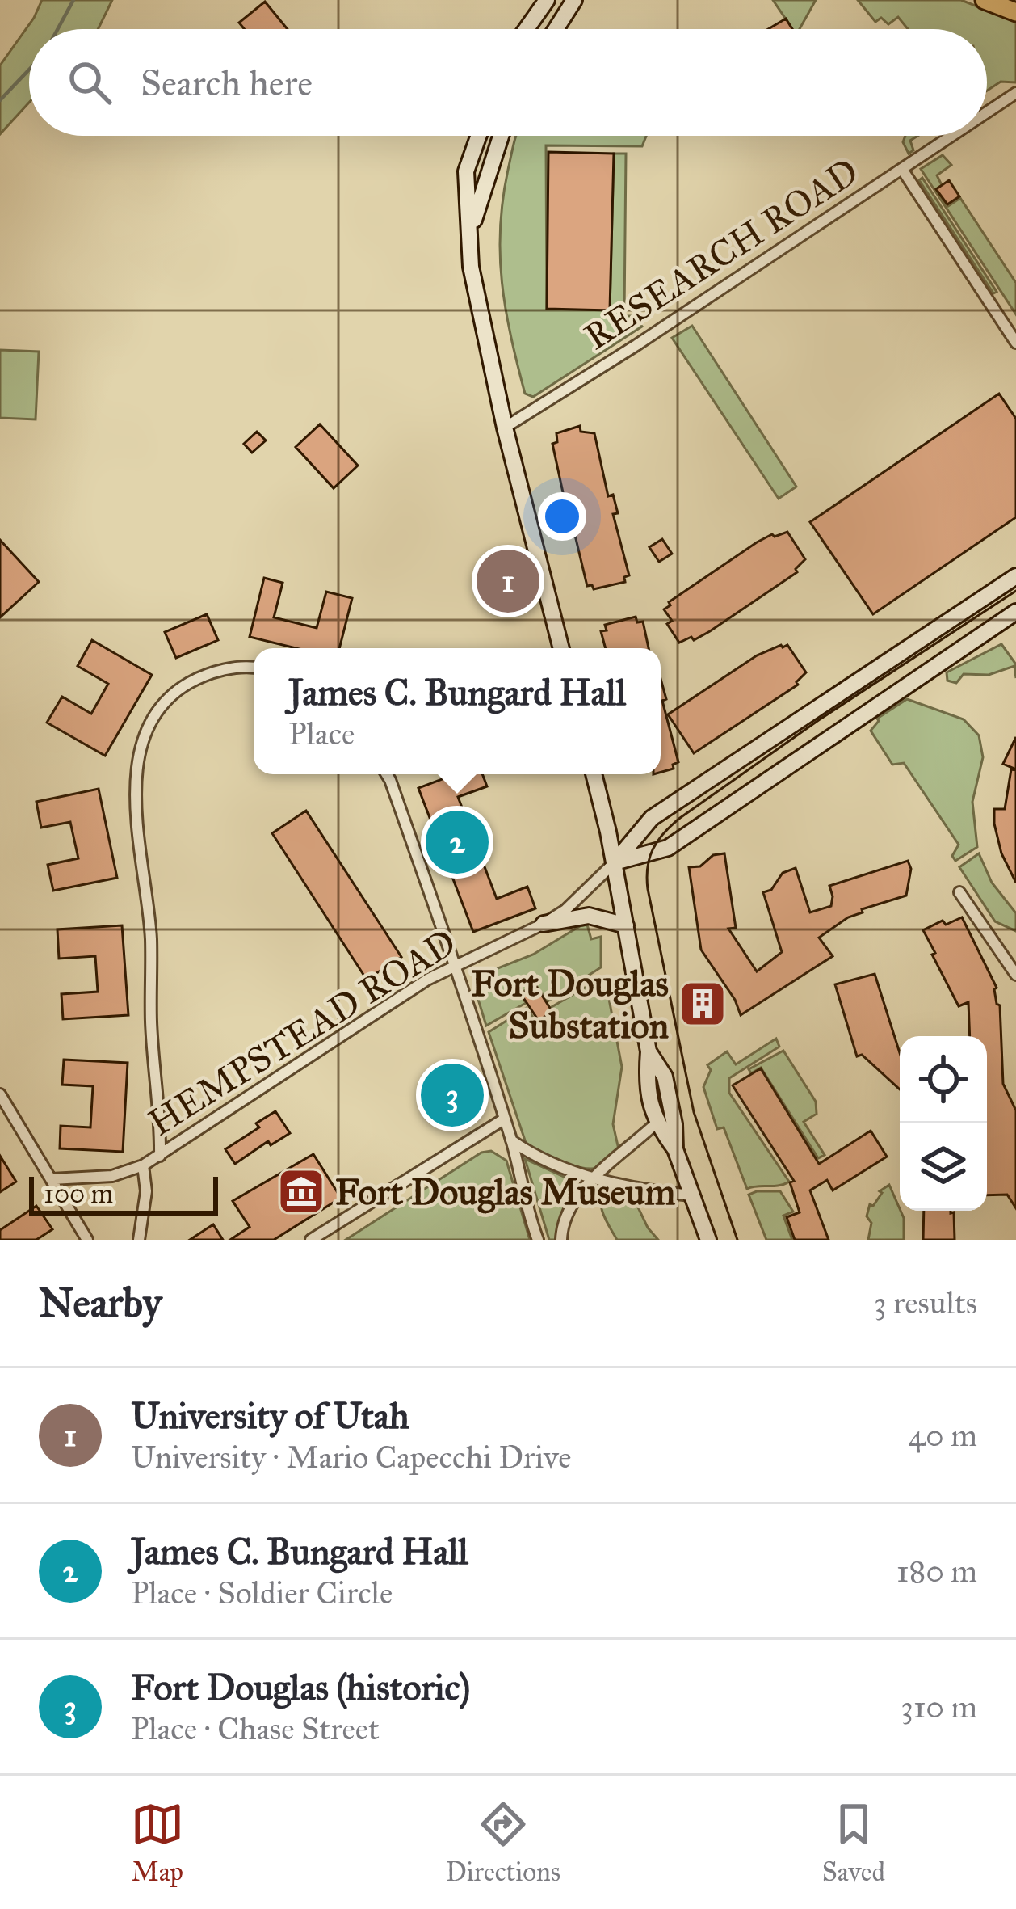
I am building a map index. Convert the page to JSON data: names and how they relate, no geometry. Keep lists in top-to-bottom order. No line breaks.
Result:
{"streets":{"street":["RESEARCH ROAD","HEMPSTEAD ROAD"]},"places":{"building":["Fort Douglas Substation"],"museum":["Fort Douglas Museum"]},"scale_bar":"100 m","page":{"search":"Search here","pins":["1","2","3"],"popup":["James C. Bungard Hall","Place"],"scale":"100 m","heading":["Nearby","3 results"],"list":[{"mark":"1","name":"University of Utah","note":"University · Mario Capecchi Drive","value":"40 m"},{"mark":"2","name":"James C. Bungard Hall","note":"Place · Soldier Circle","value":"180 m"},{"mark":"3","name":"Fort Douglas (historic)","note":"Place · Chase Street","value":"310 m"}],"nav":["Map","Directions","Saved"]}}
